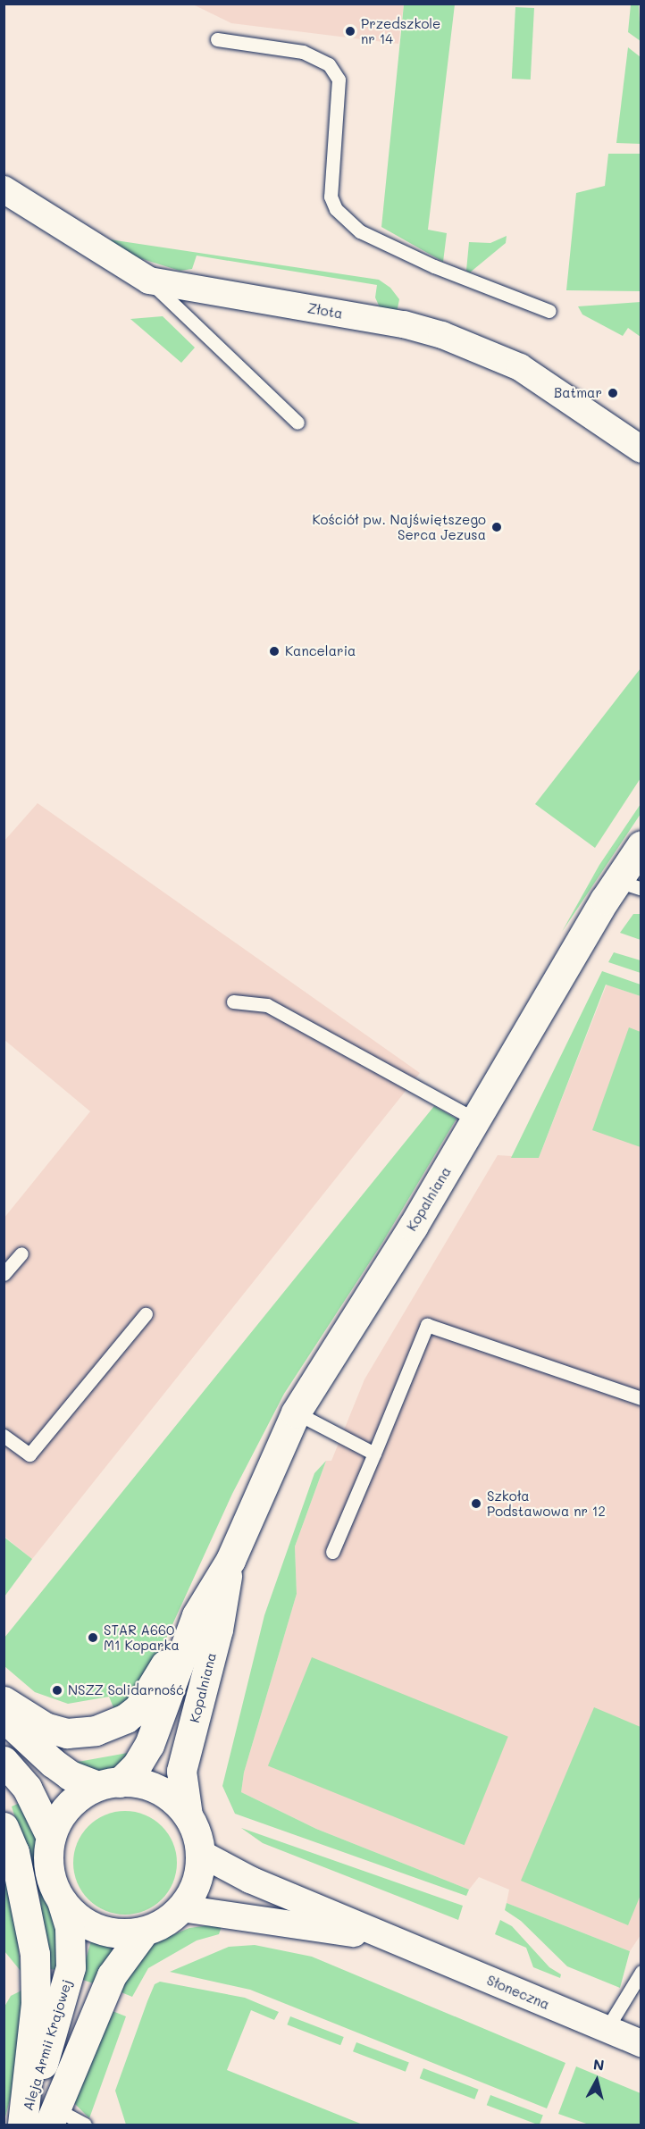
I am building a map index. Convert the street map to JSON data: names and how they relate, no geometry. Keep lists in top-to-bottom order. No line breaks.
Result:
{"streets":{"street":["Złota","Kopalniana","Słoneczna","Aleja Armii Krajowej"]},"crossings":[["Kopalniana","Słoneczna"],["Kopalniana","Aleja Armii Krajowej"],["Słoneczna","Aleja Armii Krajowej"]],"places":["Przedszkole nr 14","Batmar","Kościół pw. Najświętszego Serca Jezusa","Kancelaria","Szkoła Podstawowa nr 12","STAR A660 M1 Koparka","NSZZ Solidarność"],"north":"top"}
